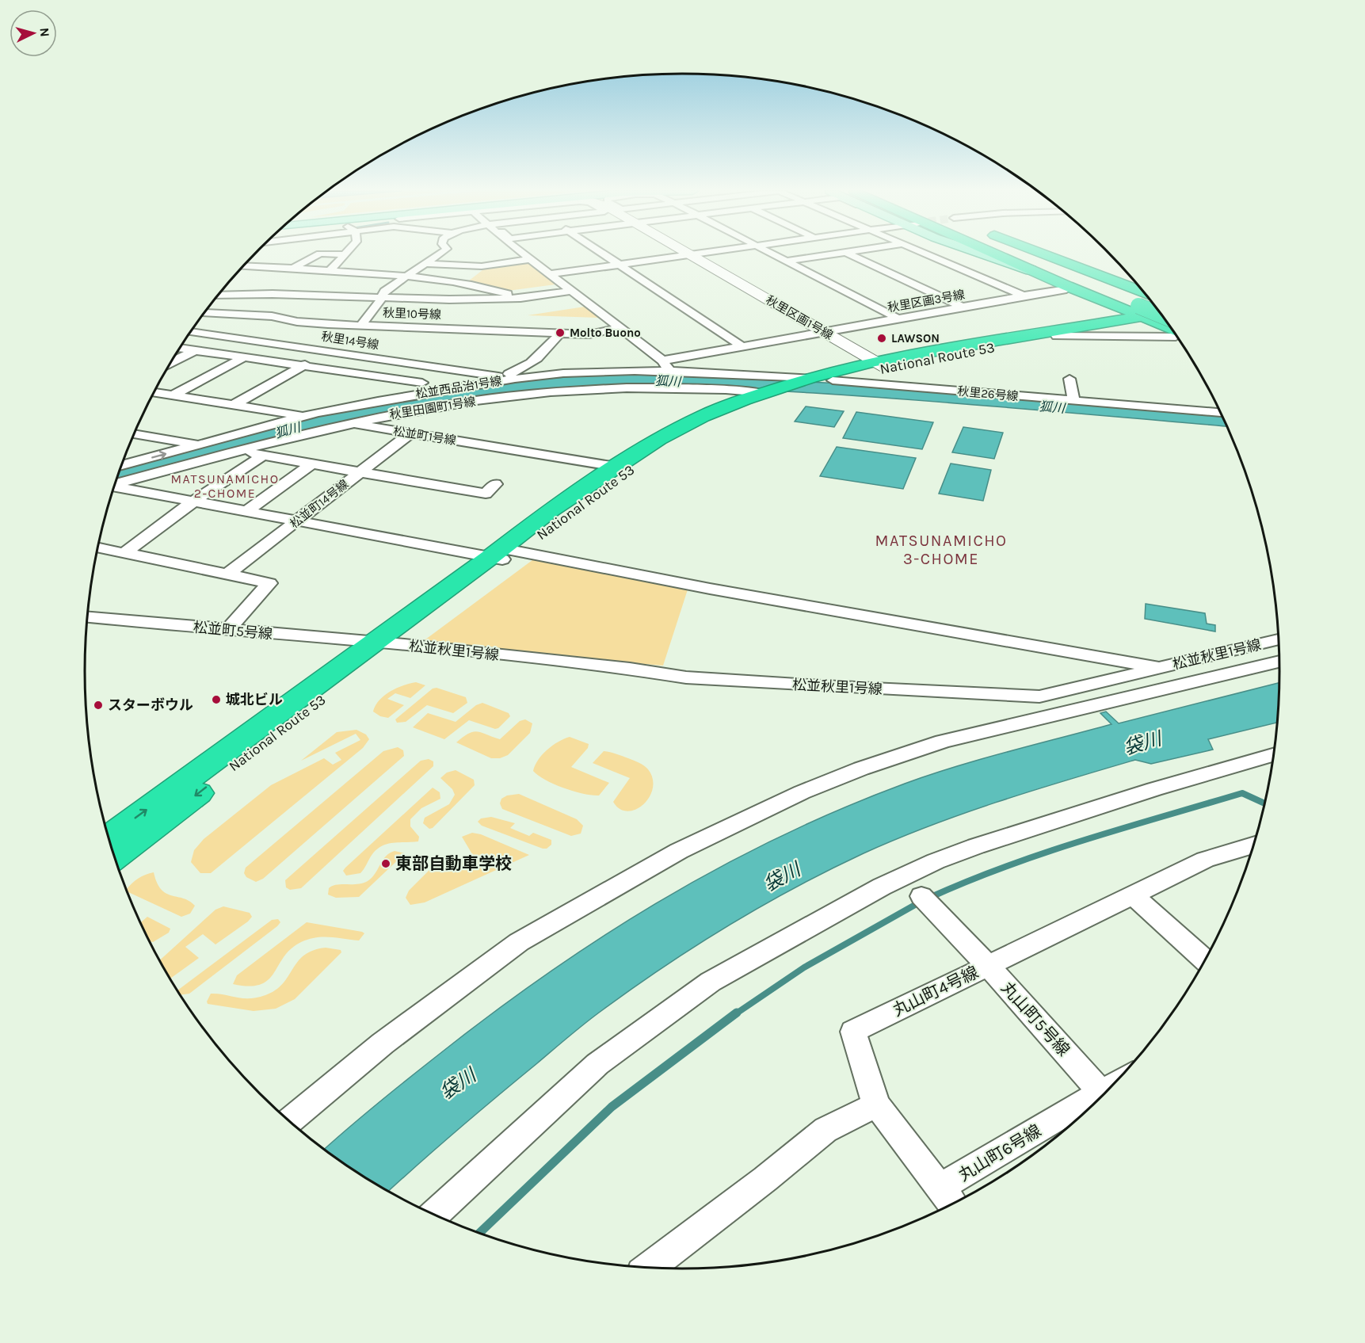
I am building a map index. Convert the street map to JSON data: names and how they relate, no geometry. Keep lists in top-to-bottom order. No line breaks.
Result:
{"streets":{"highway":["National Route 53"],"street":["秋里区画3号線","秋里10号線","秋里区画1号線","秋里14号線","松並西品治1号線","秋里26号線","秋里田園町1号線","松並町1号線","松並町14号線","松並町5号線","松並秋里1号線","丸山町4号線","丸山町5号線","丸山町6号線"]},"crossings":[["秋里区画3号線","秋里区画1号線"],["秋里区画3号線","松並西品治1号線"],["秋里区画1号線","National Route 53"],["秋里14号線","松並西品治1号線"],["National Route 53","松並西品治1号線"],["National Route 53","秋里26号線"],["National Route 53","秋里田園町1号線"],["National Route 53","松並町1号線"],["National Route 53","松並町5号線"],["National Route 53","松並秋里1号線"],["松並西品治1号線","秋里26号線"],["松並西品治1号線","秋里田園町1号線"],["松並西品治1号線","松並町1号線"],["秋里26号線","秋里田園町1号線"],["秋里田園町1号線","松並町1号線"],["松並町1号線","松並町14号線"],["松並町5号線","松並秋里1号線"],["丸山町4号線","丸山町5号線"],["丸山町4号線","丸山町6号線"]],"districts":["MATSUNAMICHO 2-CHOME","MATSUNAMICHO 3-CHOME"],"water":["狐川","袋川"],"places":["Molto Buono","LAWSON","城北ビル","スターボウル","東部自動車学校"],"north":"right"}
